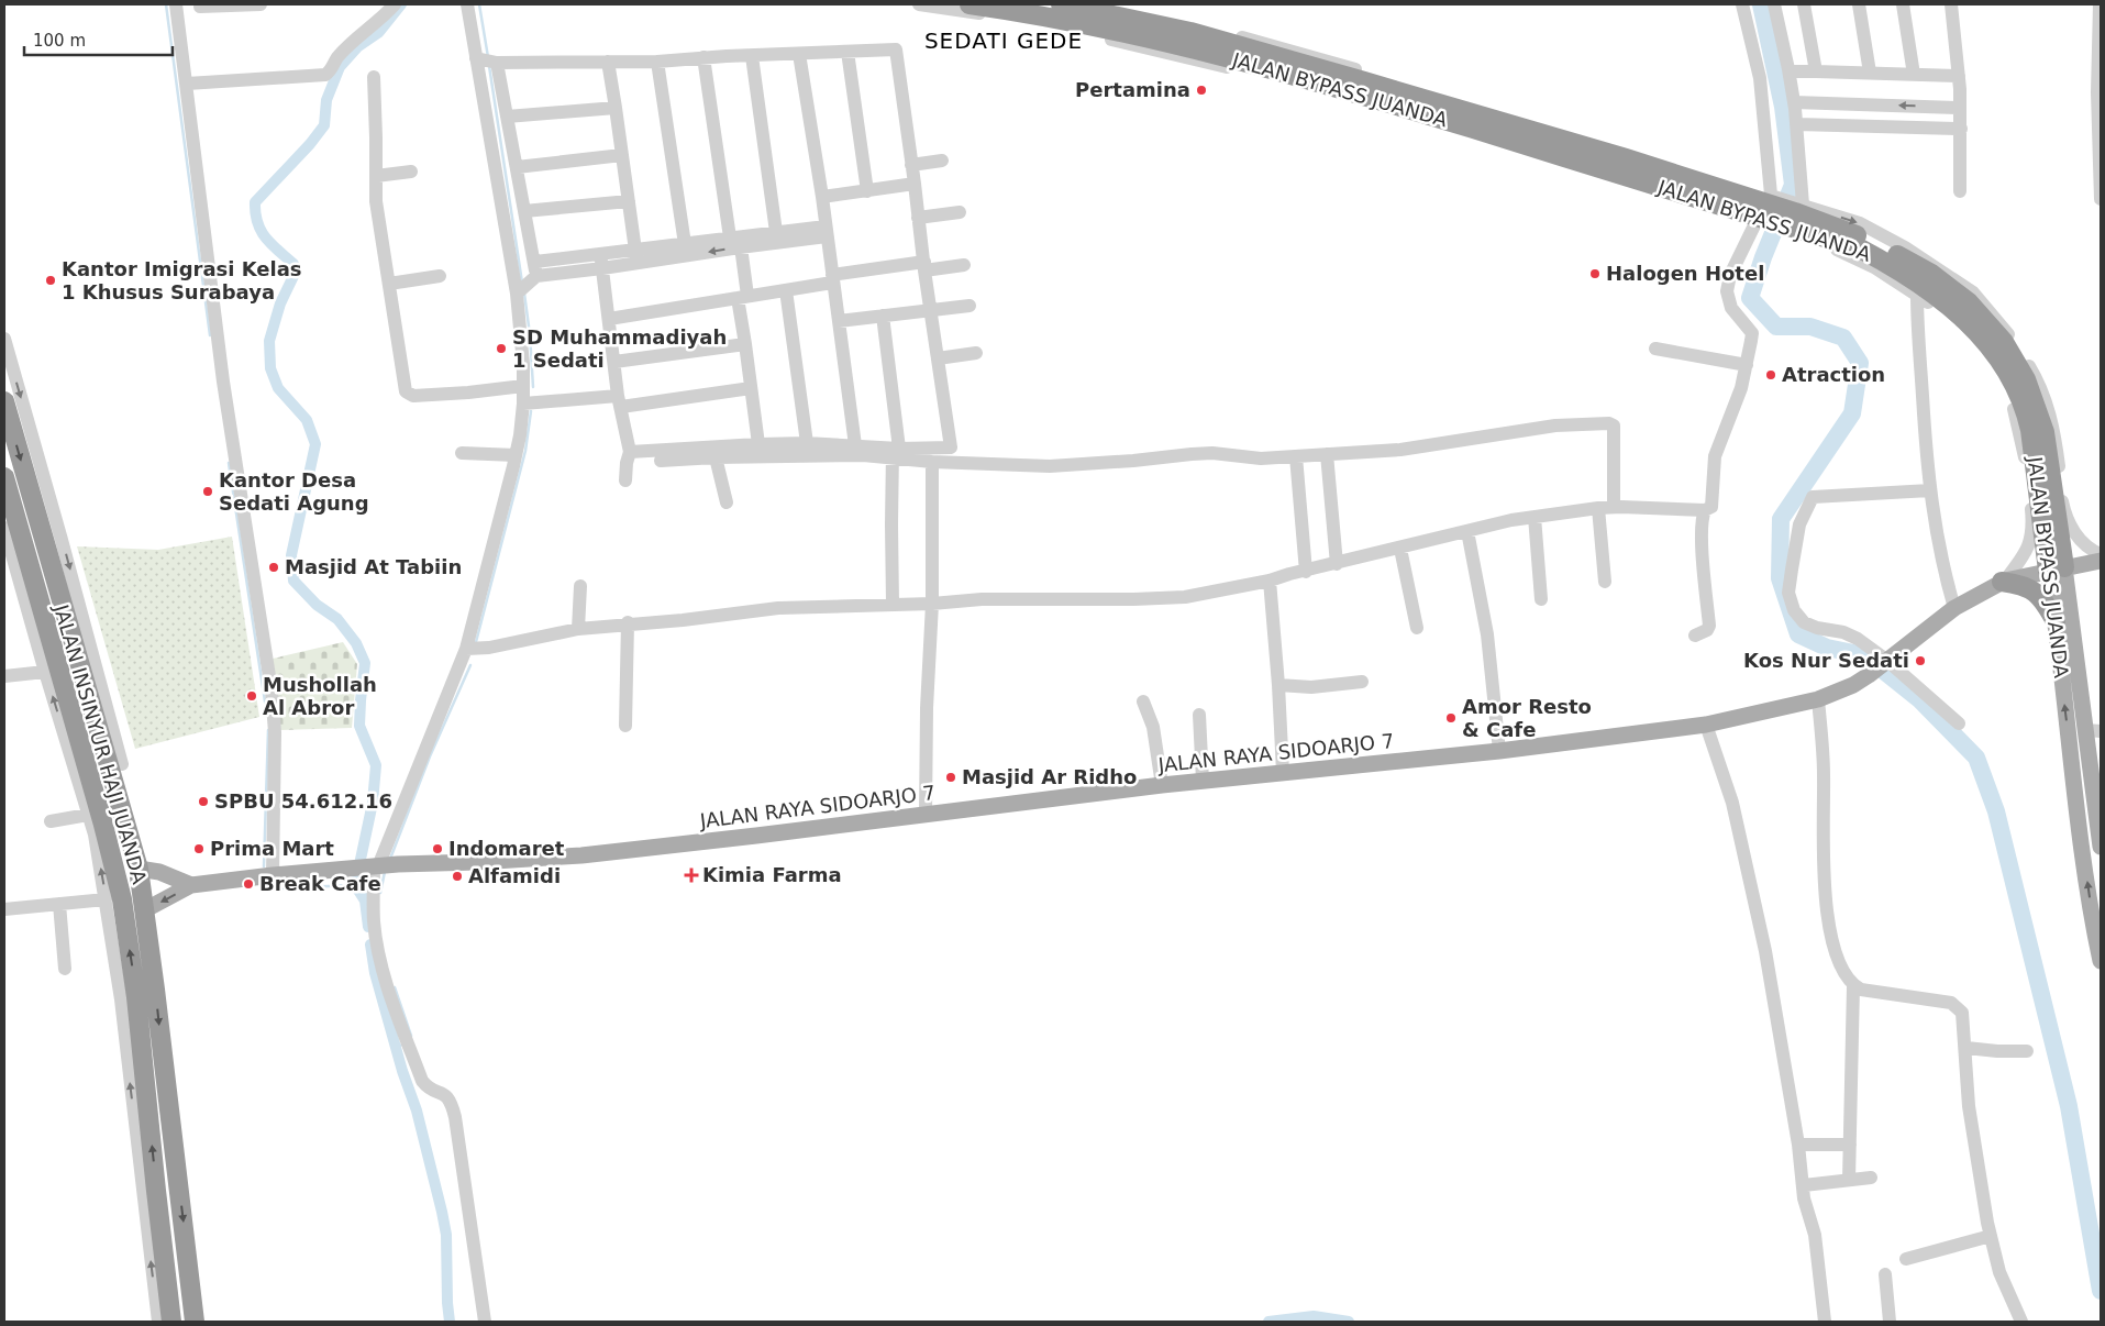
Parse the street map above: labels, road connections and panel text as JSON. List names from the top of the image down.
{
  "streets": {
    "highway": ["JALAN BYPASS JUANDA", "JALAN INSINYUR HAJI JUANDA"],
    "main road": ["JALAN RAYA SIDOARJO 7"]
  },
  "crossings": [
    ["JALAN BYPASS JUANDA", "JALAN RAYA SIDOARJO 7"],
    ["JALAN INSINYUR HAJI JUANDA", "JALAN RAYA SIDOARJO 7"]
  ],
  "districts": ["SEDATI GEDE"],
  "places": {
    "other": [
      "Pertamina",
      "Halogen Hotel",
      "Kantor Imigrasi Kelas 1 Khusus Surabaya",
      "SD Muhammadiyah 1 Sedati",
      "Atraction",
      "Kantor Desa Sedati Agung",
      "Masjid At Tabiin",
      "Kos Nur Sedati",
      "Mushollah Al Abror",
      "Amor Resto & Cafe",
      "Masjid Ar Ridho",
      "SPBU 54.612.16",
      "Prima Mart",
      "Indomaret",
      "Alfamidi",
      "Break Cafe"
    ],
    "health": ["Kimia Farma"]
  },
  "scale_bar": "100 m"
}
